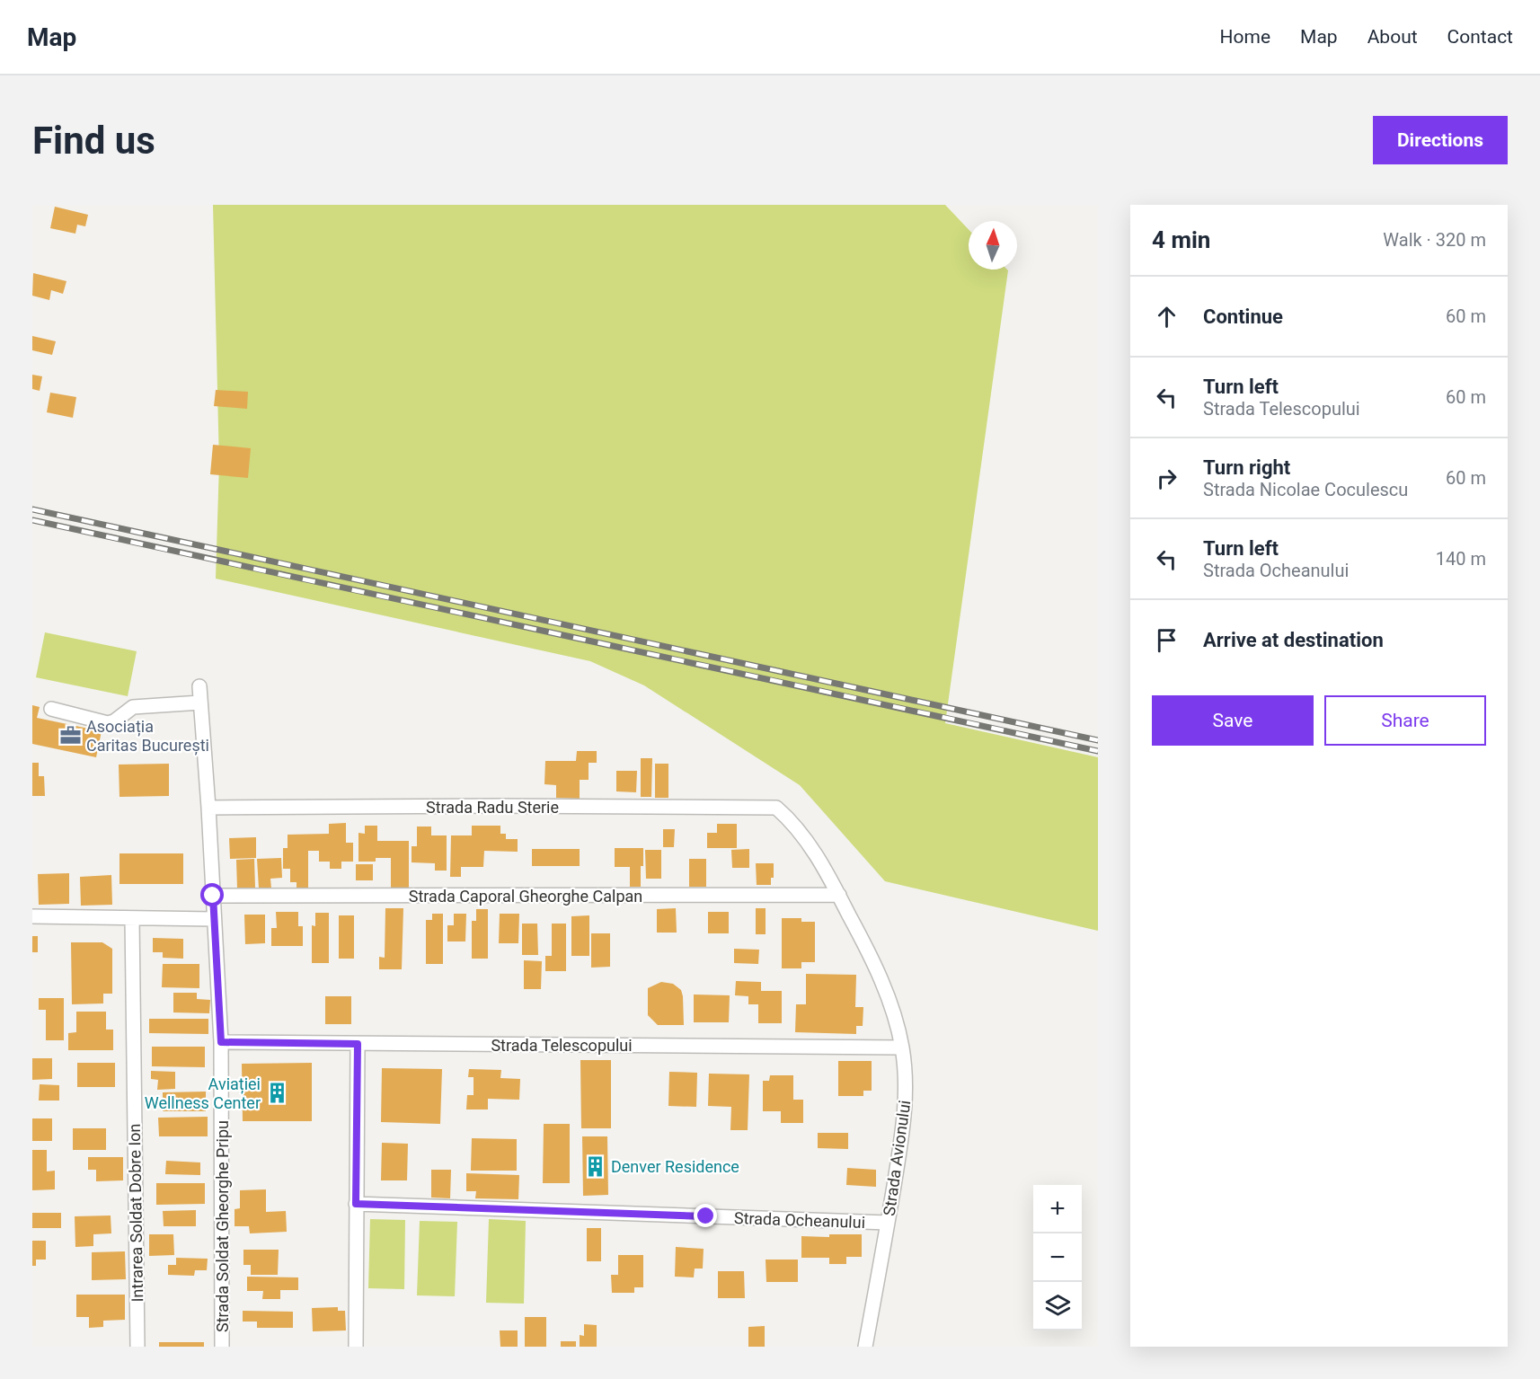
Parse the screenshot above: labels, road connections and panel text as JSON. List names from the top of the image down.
{
  "streets": {
    "street": [
      "Strada Radu Sterie",
      "Strada Caporal Gheorghe Calpan",
      "Strada Telescopului",
      "Strada Avionului",
      "Intrarea Soldat Dobre Ion",
      "Strada Ocheanului",
      "Strada Soldat Gheorghe Pripu"
    ]
  },
  "crossings": [
    ["Strada Radu Sterie", "Strada Avionului"],
    ["Strada Radu Sterie", "Strada Soldat Gheorghe Pripu"],
    ["Strada Caporal Gheorghe Calpan", "Strada Avionului"],
    ["Strada Caporal Gheorghe Calpan", "Strada Soldat Gheorghe Pripu"],
    ["Strada Telescopului", "Strada Avionului"],
    ["Strada Telescopului", "Strada Soldat Gheorghe Pripu"],
    ["Strada Avionului", "Strada Ocheanului"]
  ],
  "places": {
    "office": ["Asociația Caritas București"],
    "building": ["Aviației Wellness Center", "Denver Residence"]
  },
  "north": "top",
  "page": {
    "header": "Map",
    "nav": [
      "Home",
      "Map",
      "About",
      "Contact"
    ],
    "buttons": [
      "Directions",
      ["Save", "Share"]
    ],
    "title": "Find us",
    "heading": ["4 min", "Walk · 320 m"],
    "list": [
      ["Continue", "60 m"],
      ["Turn left", "Strada Telescopului", "60 m"],
      ["Turn right", "Strada Nicolae Coculescu", "60 m"],
      ["Turn left", "Strada Ocheanului", "140 m"],
      "Arrive at destination"
    ],
    "map_buttons": ["+", "−"]
  }
}
